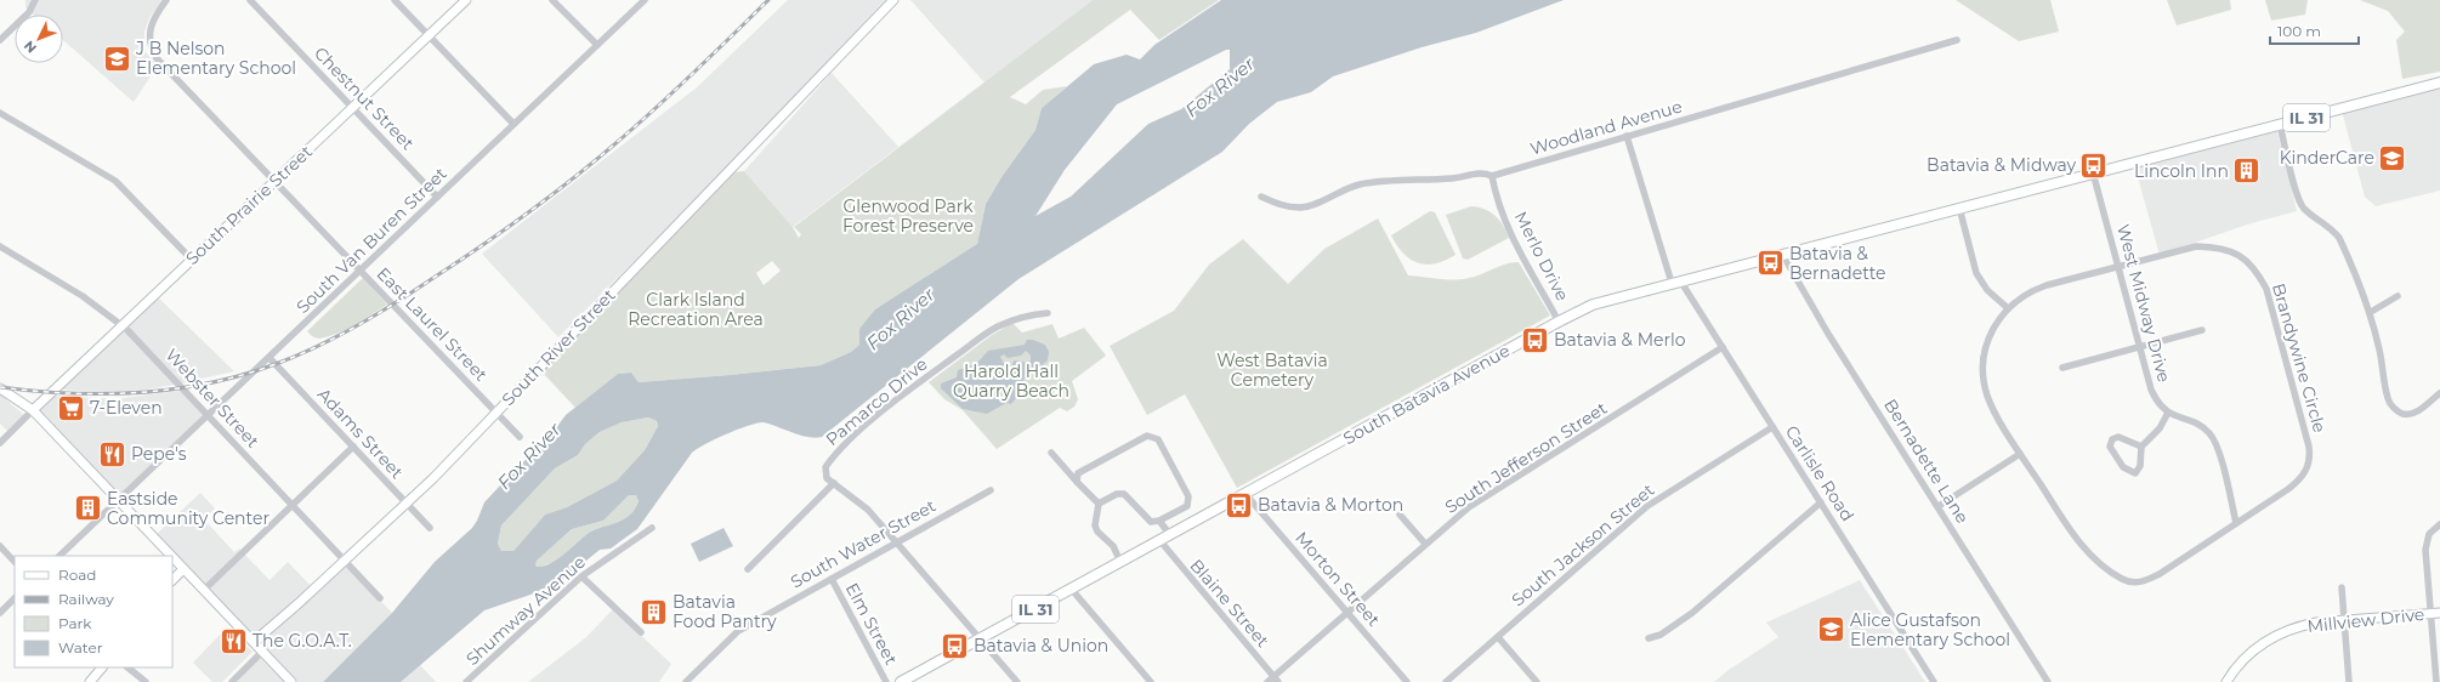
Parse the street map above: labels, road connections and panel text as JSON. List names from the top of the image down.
{
  "streets": {
    "main road": [
      "IL 31",
      "South Prairie Street",
      "South River Street",
      "South Batavia Avenue",
      "Millview Drive"
    ],
    "street": [
      "Chestnut Street",
      "Woodland Avenue",
      "South Van Buren Street",
      "Merlo Drive",
      "West Midway Drive",
      "East Laurel Street",
      "Brandywine Circle",
      "Webster Street",
      "Pamarco Drive",
      "Adams Street",
      "South Jefferson Street",
      "Bernadette Lane",
      "Carlisle Road",
      "South Water Street",
      "South Jackson Street",
      "Morton Street",
      "Blaine Street",
      "Shumway Avenue",
      "Elm Street"
    ]
  },
  "crossings": [
    ["Chestnut Street", "South Prairie Street"],
    ["Chestnut Street", "South Van Buren Street"],
    ["Woodland Avenue", "Merlo Drive"],
    ["Woodland Avenue", "Carlisle Road"],
    ["South Prairie Street", "East Laurel Street"],
    ["South Prairie Street", "Webster Street"],
    ["South Van Buren Street", "East Laurel Street"],
    ["South Van Buren Street", "Webster Street"],
    ["South Van Buren Street", "Adams Street"],
    ["Merlo Drive", "South Batavia Avenue"],
    ["West Midway Drive", "Brandywine Circle"],
    ["West Midway Drive", "South Batavia Avenue"],
    ["East Laurel Street", "South River Street"],
    ["South River Street", "Webster Street"],
    ["South River Street", "Adams Street"],
    ["South Batavia Avenue", "Bernadette Lane"],
    ["South Batavia Avenue", "Carlisle Road"],
    ["South Batavia Avenue", "Morton Street"],
    ["South Batavia Avenue", "Blaine Street"],
    ["South Jefferson Street", "Carlisle Road"],
    ["South Jefferson Street", "Morton Street"],
    ["South Jefferson Street", "Blaine Street"],
    ["Carlisle Road", "South Jackson Street"],
    ["South Water Street", "Elm Street"]
  ],
  "water": ["Fox River"],
  "parks": [
    "Glenwood Park Forest Preserve",
    "Clark Island Recreation Area",
    "West Batavia Cemetery",
    "Harold Hall Quarry Beach"
  ],
  "places": {
    "school or university": ["J B Nelson Elementary School", "KinderCare", "Alice Gustafson Elementary School"],
    "bus stop": [
      "Batavia & Midway",
      "Batavia & Bernadette",
      "Batavia & Merlo",
      "Batavia & Morton",
      "Batavia & Union"
    ],
    "building": ["Lincoln Inn", "Eastside Community Center", "Batavia Food Pantry"],
    "supermarket": ["7-Eleven"],
    "restaurant": ["Pepe's", "The G.O.A.T."]
  },
  "legend": [
    "Road",
    "Railway",
    "Park",
    "Water"
  ],
  "scale_bar": "100 m",
  "north": "bottom left"
}
